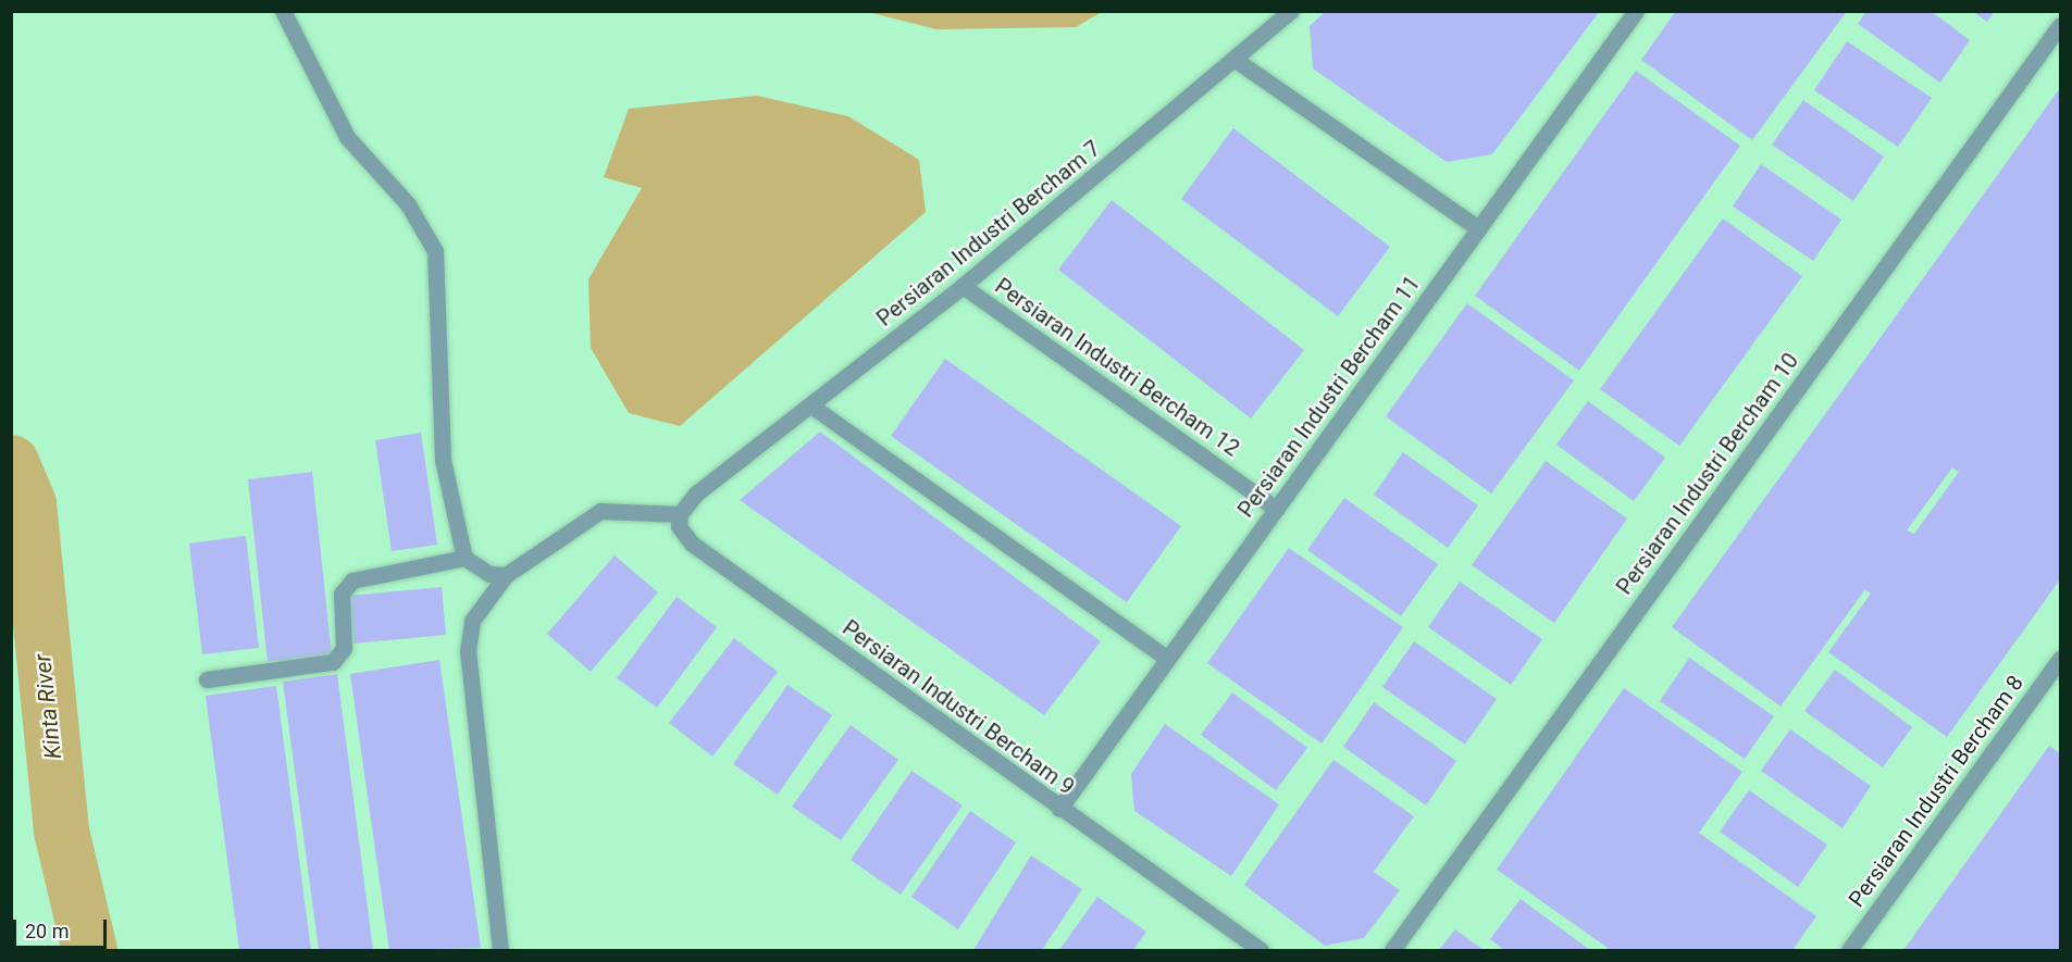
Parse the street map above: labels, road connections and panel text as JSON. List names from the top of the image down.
{
  "streets": {
    "street": [
      "Persiaran Industri Bercham 7",
      "Persiaran Industri Bercham 12",
      "Persiaran Industri Bercham 11",
      "Persiaran Industri Bercham 10",
      "Persiaran Industri Bercham 9",
      "Persiaran Industri Bercham 8"
    ]
  },
  "crossings": [
    ["Persiaran Industri Bercham 7", "Persiaran Industri Bercham 12"],
    ["Persiaran Industri Bercham 7", "Persiaran Industri Bercham 9"],
    ["Persiaran Industri Bercham 12", "Persiaran Industri Bercham 11"],
    ["Persiaran Industri Bercham 11", "Persiaran Industri Bercham 9"]
  ],
  "water": ["Kinta River"],
  "scale_bar": "20 m"
}
